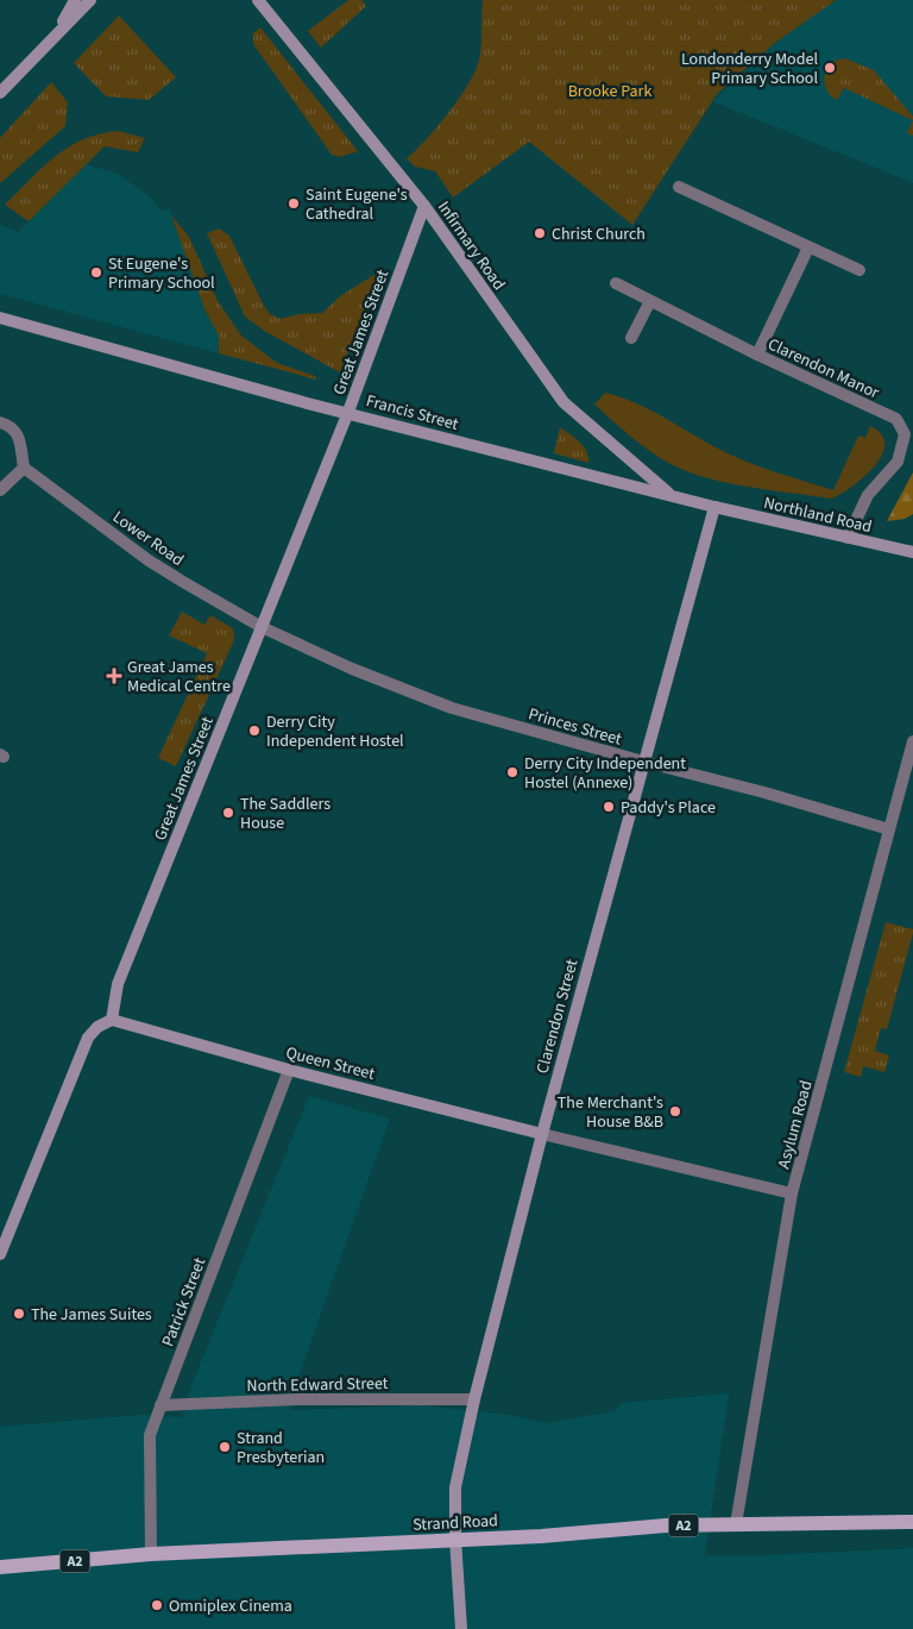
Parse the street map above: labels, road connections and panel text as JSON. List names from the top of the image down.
{
  "streets": {
    "main road": [
      "Infirmary Road",
      "Great James Street",
      "Francis Street",
      "Northland Road",
      "Clarendon Street",
      "Queen Street",
      "Strand Road",
      "A2"
    ],
    "street": [
      "Clarendon Manor",
      "Lower Road",
      "Princes Street",
      "Asylum Road",
      "Patrick Street",
      "North Edward Street"
    ]
  },
  "crossings": [
    ["Infirmary Road", "Great James Street"],
    ["Infirmary Road", "Francis Street"],
    ["Great James Street", "Francis Street"],
    ["Great James Street", "Lower Road"],
    ["Great James Street", "Princes Street"],
    ["Great James Street", "Queen Street"],
    ["Clarendon Manor", "Northland Road"],
    ["Francis Street", "Northland Road"],
    ["Francis Street", "Clarendon Street"],
    ["Northland Road", "Clarendon Street"],
    ["Lower Road", "Princes Street"],
    ["Princes Street", "Clarendon Street"],
    ["Princes Street", "Asylum Road"],
    ["Clarendon Street", "Queen Street"],
    ["Clarendon Street", "North Edward Street"],
    ["Clarendon Street", "Strand Road"],
    ["Queen Street", "Patrick Street"],
    ["Asylum Road", "Strand Road"],
    ["Patrick Street", "North Edward Street"],
    ["Patrick Street", "Strand Road"]
  ],
  "parks": ["Brooke Park"],
  "places": {
    "other": [
      "Londonderry Model Primary School",
      "Saint Eugene's Cathedral",
      "Christ Church",
      "St Eugene's Primary School",
      "Derry City Independent Hostel",
      "Derry City Independent Hostel (Annexe)",
      "Paddy's Place",
      "The Saddlers House",
      "The Merchant's House B&B",
      "The James Suites",
      "Strand Presbyterian",
      "Omniplex Cinema"
    ],
    "health": ["Great James Medical Centre"]
  }
}
